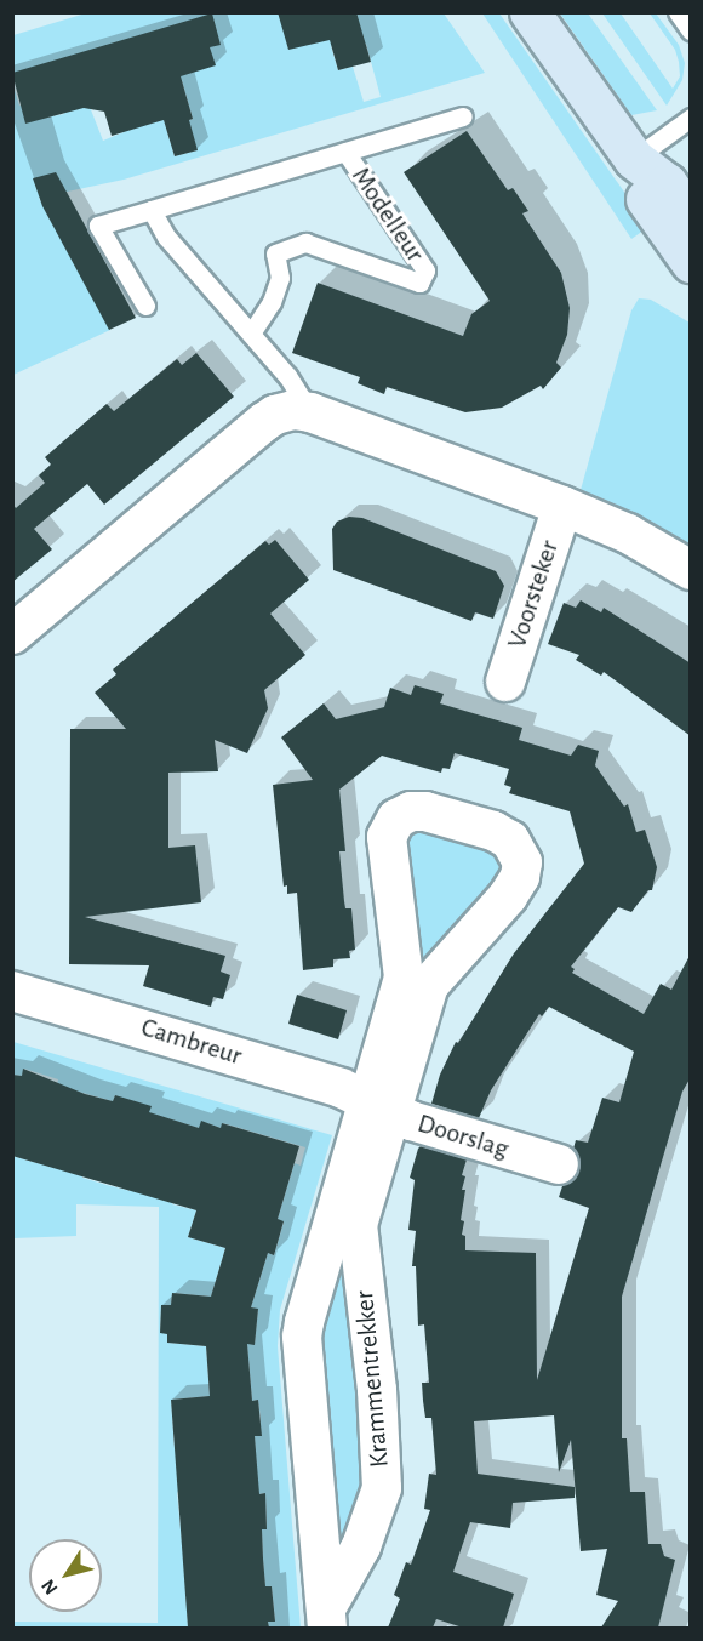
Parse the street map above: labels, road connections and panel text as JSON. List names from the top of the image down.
{
  "streets": {
    "street": [
      "Voorsteker",
      "Cambreur",
      "Doorslag",
      "Krammentrekker"
    ],
    "lane": ["Modelleur"]
  },
  "crossings": [
    ["Cambreur", "Doorslag"],
    ["Cambreur", "Krammentrekker"],
    ["Doorslag", "Krammentrekker"]
  ],
  "north": "bottom left"
}
